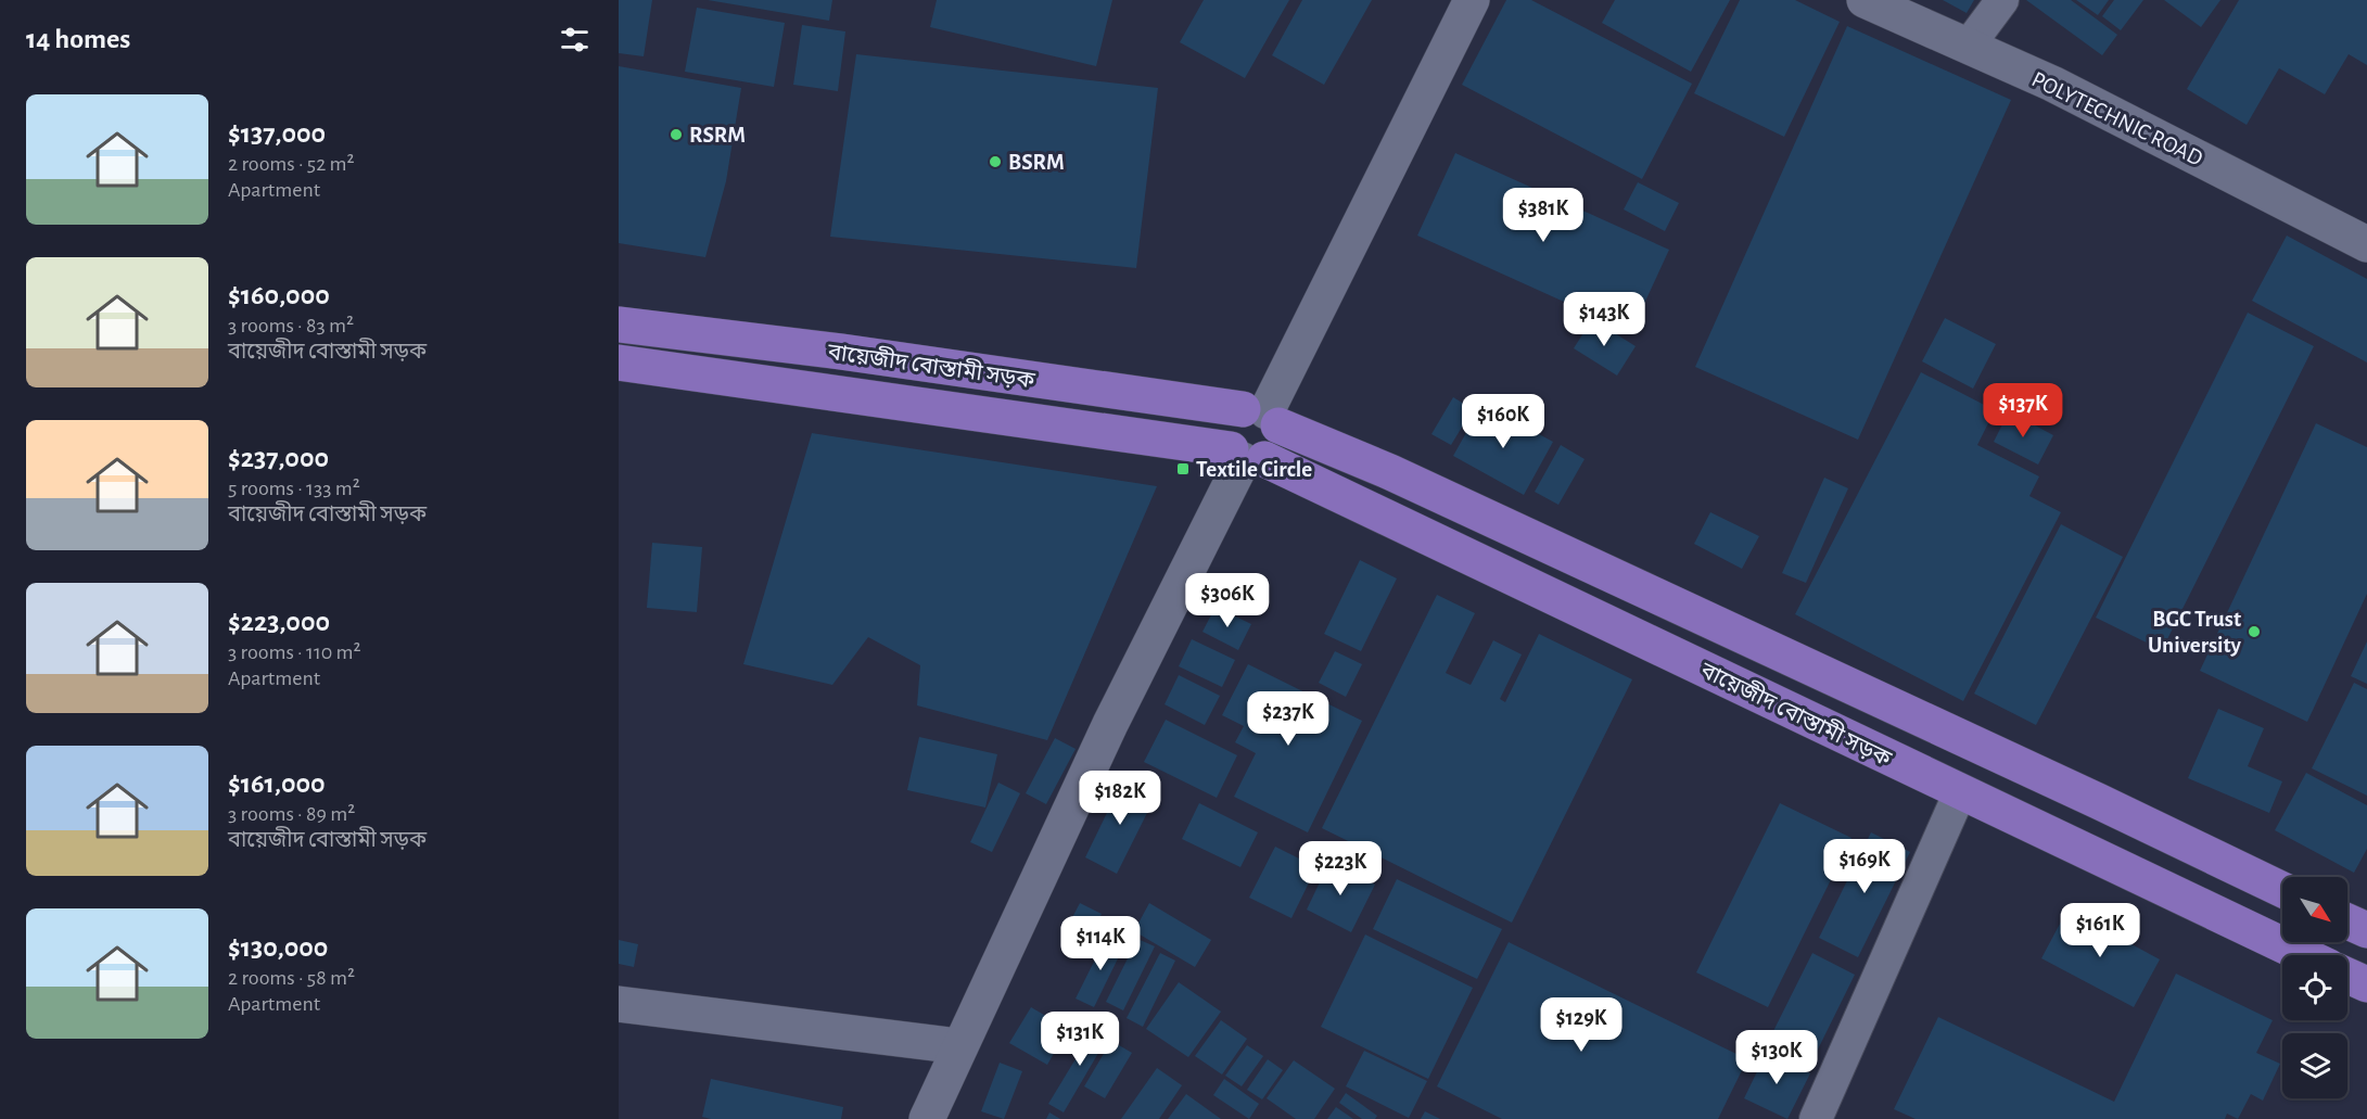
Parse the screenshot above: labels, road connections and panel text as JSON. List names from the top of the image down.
{
  "streets": {
    "main road": ["বায়েজীদ বোস্তামী সড়ক"],
    "street": ["POLYTECHNIC ROAD"]
  },
  "places": {
    "other": ["RSRM", "BSRM", "BGC Trust University"],
    "transit": ["Textile Circle"]
  },
  "north": "bottom right",
  "page": {
    "heading": "14 homes",
    "list": [
      {
        "name": "$137,000",
        "note": "2 rooms · 52 m² · Apartment"
      },
      {
        "name": "$160,000",
        "note": "3 rooms · 83 m² · বায়েজীদ বোস্তামী সড়ক"
      },
      {
        "name": "$237,000",
        "note": "5 rooms · 133 m² · বায়েজীদ বোস্তামী সড়ক"
      },
      {
        "name": "$223,000",
        "note": "3 rooms · 110 m² · Apartment"
      },
      {
        "name": "$161,000",
        "note": "3 rooms · 89 m² · বায়েজীদ বোস্তামী সড়ক"
      },
      {
        "name": "$130,000",
        "note": "2 rooms · 58 m² · Apartment"
      }
    ],
    "price": [
      "$381K",
      "$143K",
      "$137K",
      "$160K",
      "$306K",
      "$237K",
      "$182K",
      "$169K",
      "$223K",
      "$161K",
      "$114K",
      "$129K",
      "$131K",
      "$130K"
    ]
  }
}
